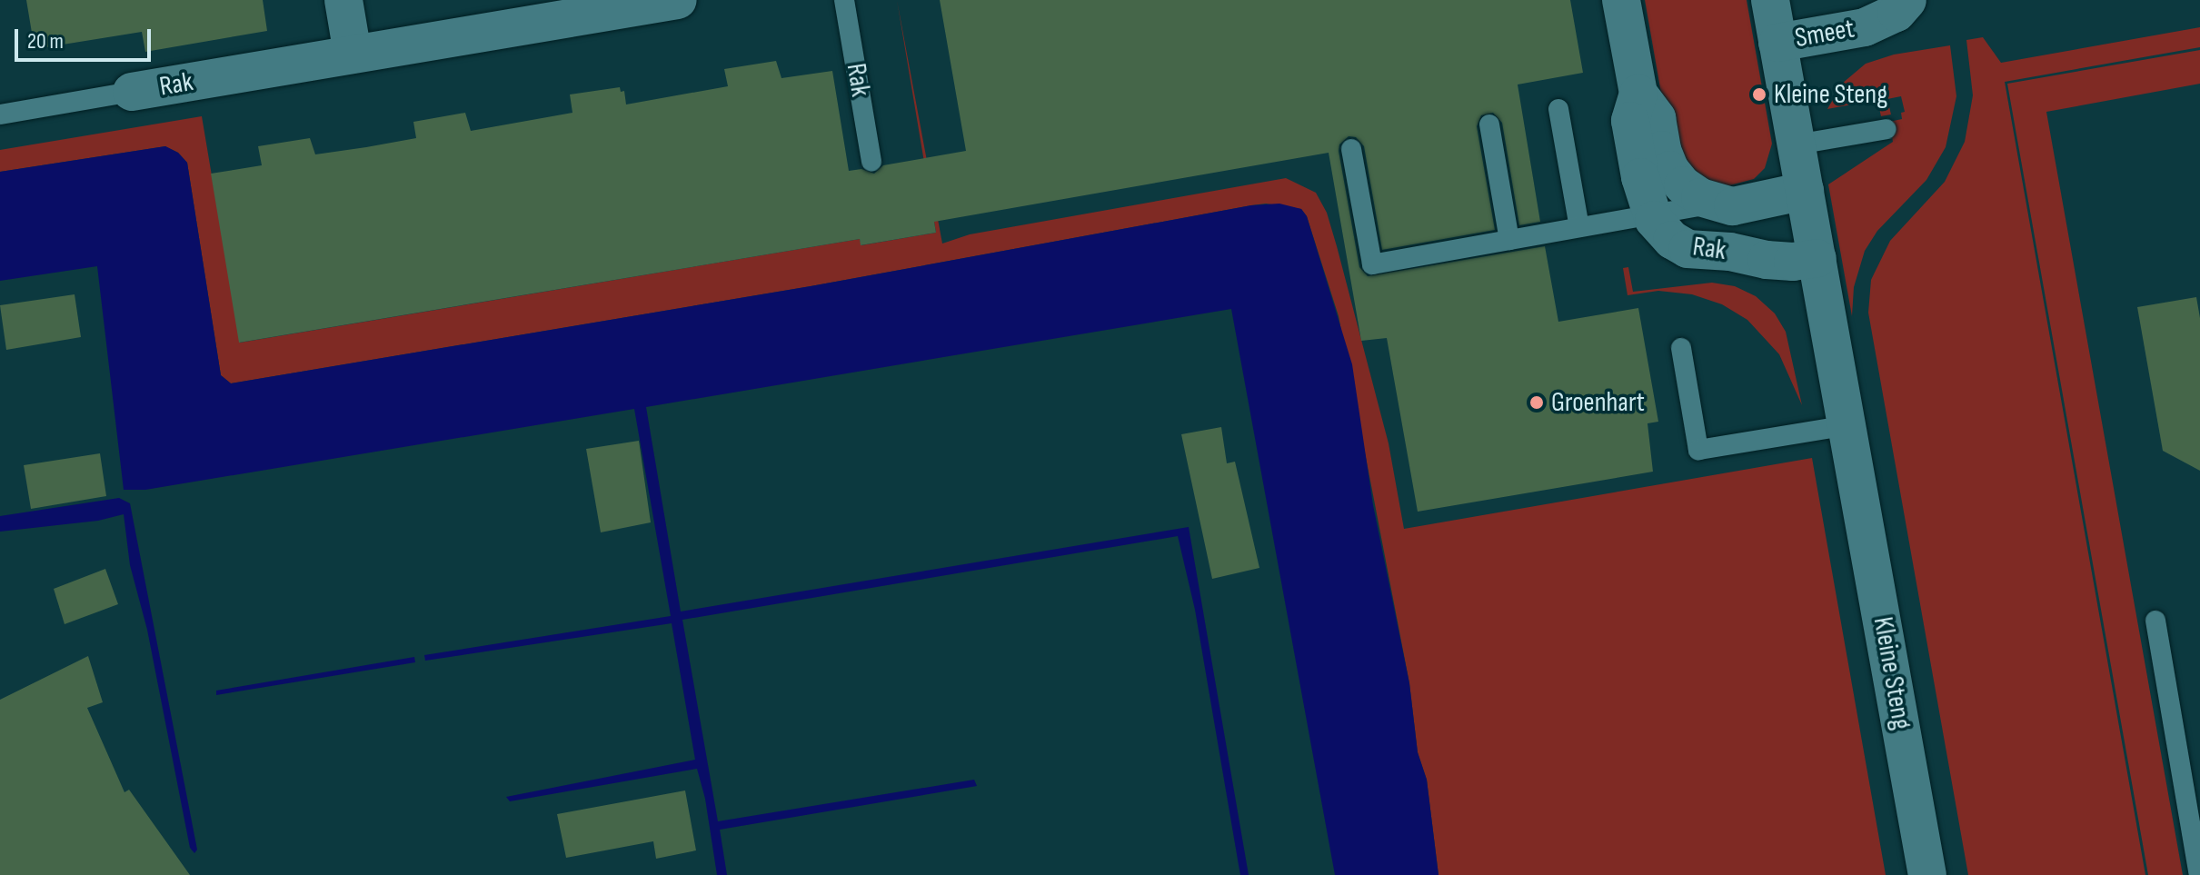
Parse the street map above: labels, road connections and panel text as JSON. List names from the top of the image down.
{
  "streets": {
    "street": ["Smeet", "Rak", "Kleine Steng"]
  },
  "crossings": [
    ["Smeet", "Kleine Steng"],
    ["Rak", "Kleine Steng"]
  ],
  "places": ["Kleine Steng", "Groenhart"],
  "scale_bar": "20 m"
}
